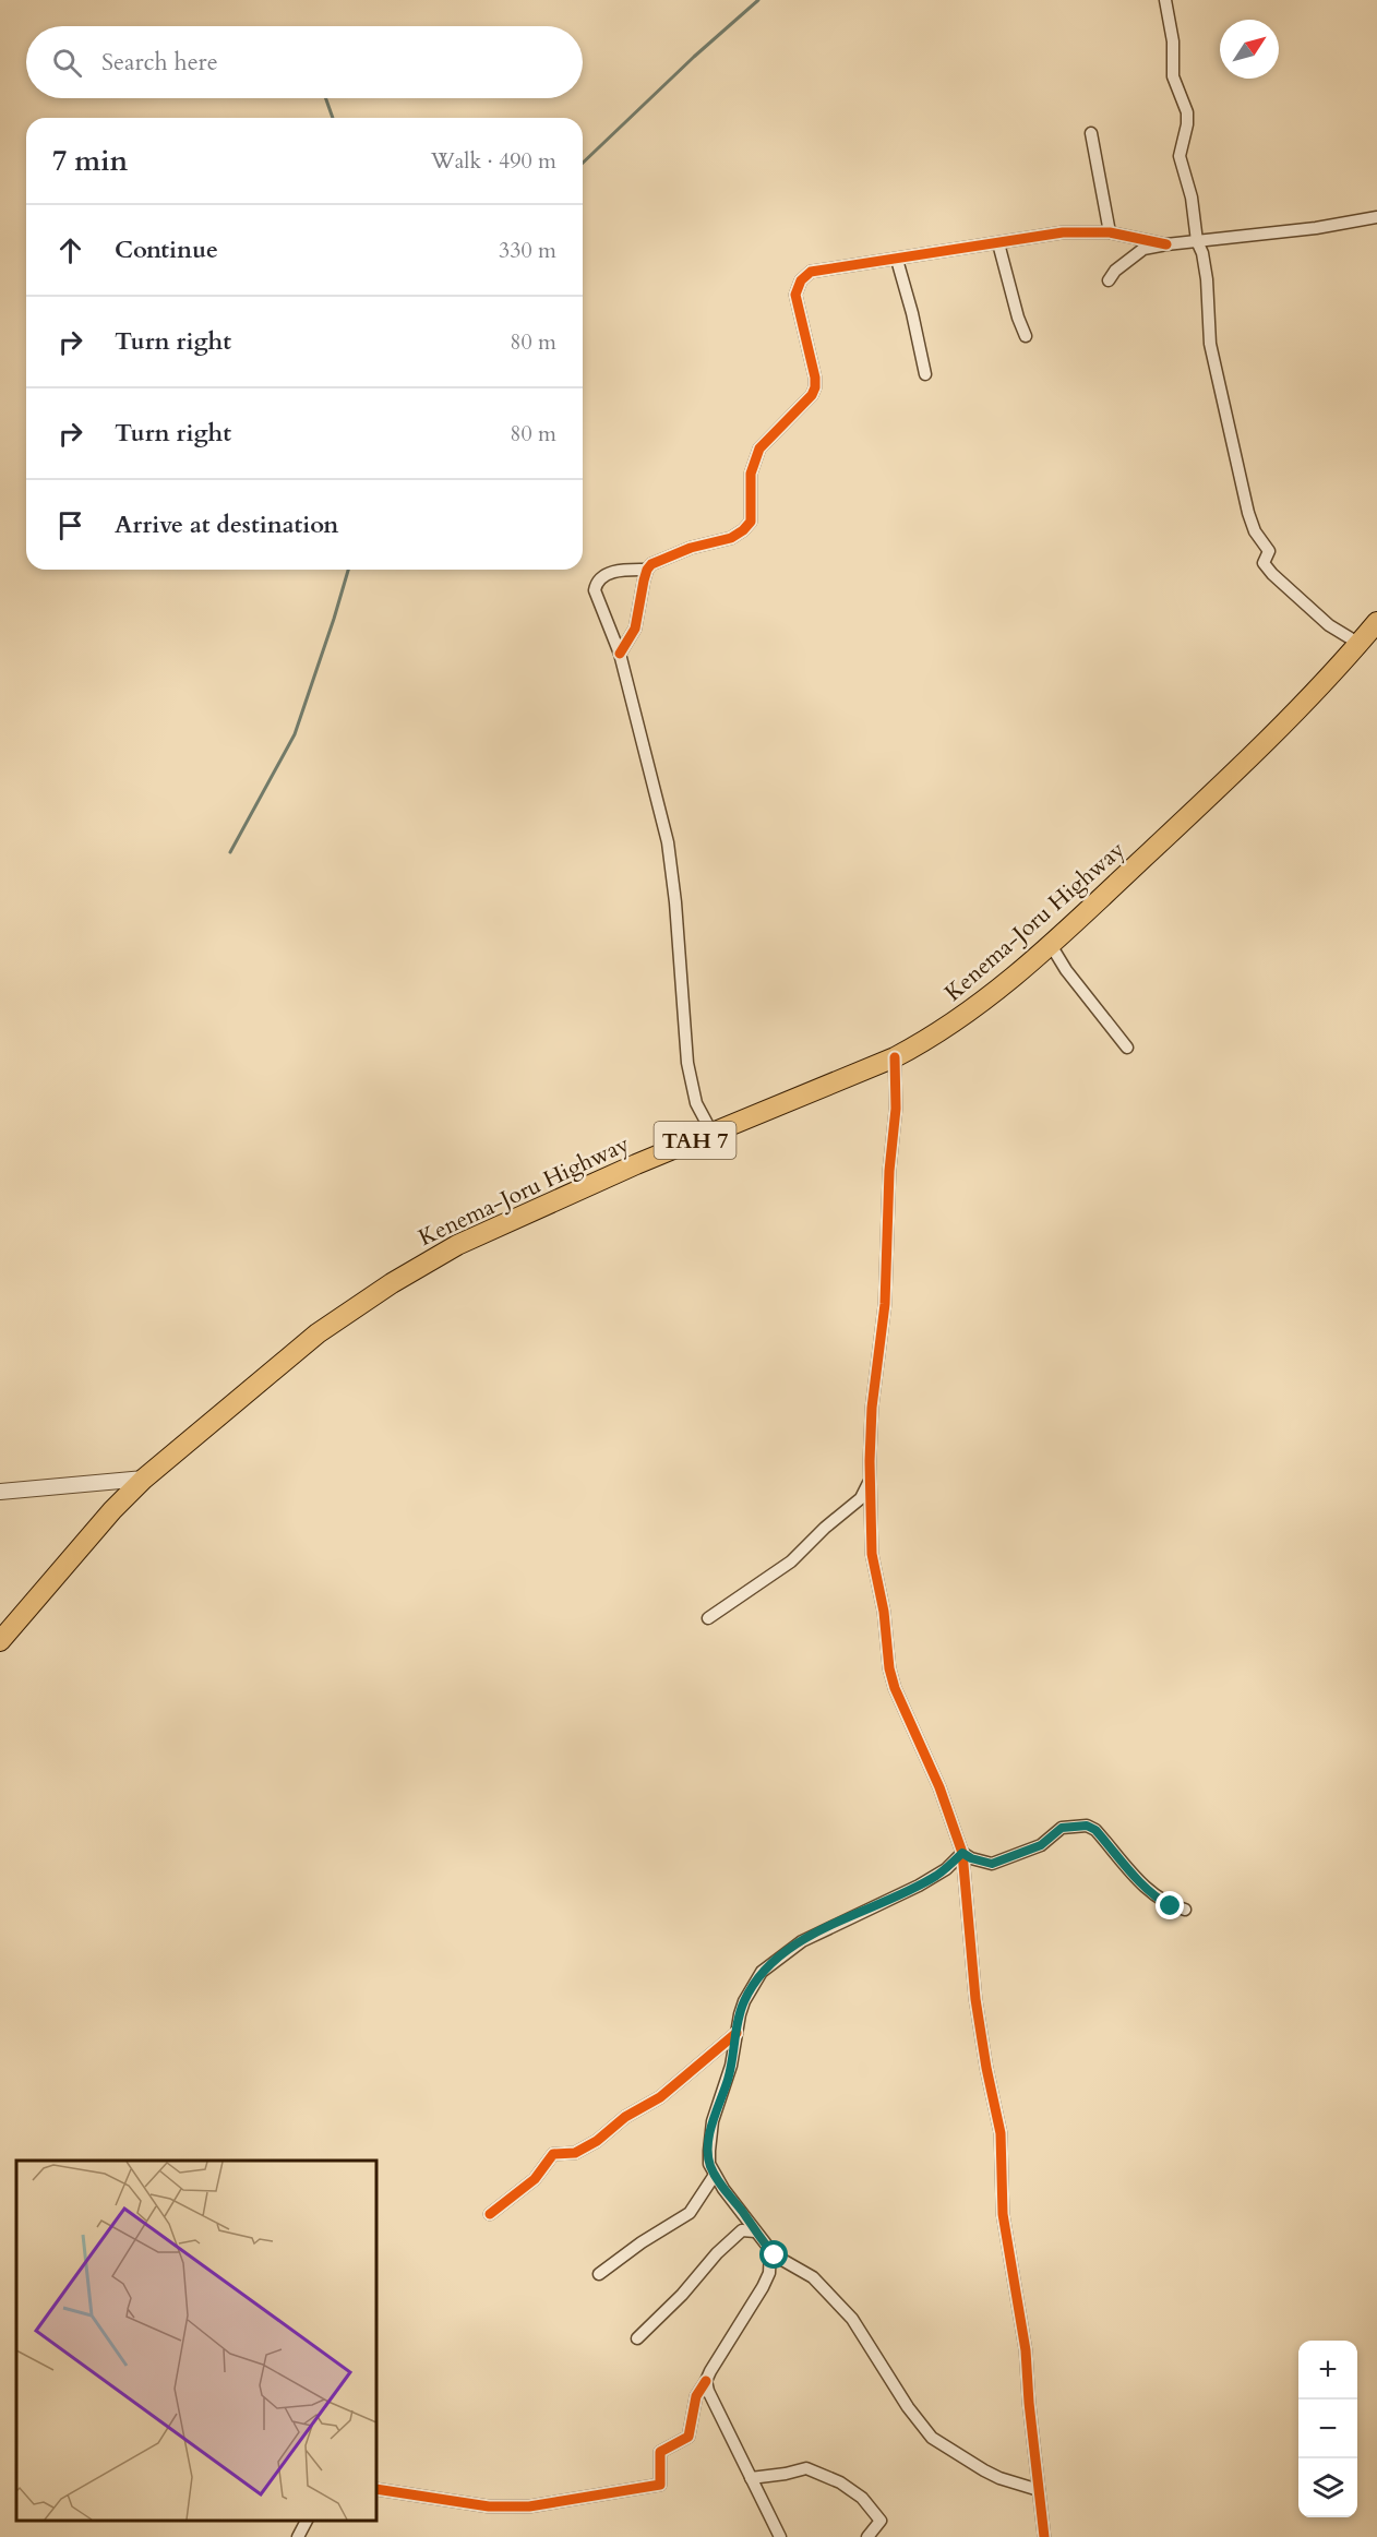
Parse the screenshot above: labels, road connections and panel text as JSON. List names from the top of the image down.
{
  "streets": {
    "highway": ["Kenema-Joru Highway", "TAH 7"]
  },
  "north": "top right",
  "page": {
    "search": "Search here",
    "heading": ["7 min", "Walk · 490 m"],
    "list": [
      ["Continue", "330 m"],
      ["Turn right", "80 m"],
      ["Turn right", "80 m"],
      "Arrive at destination"
    ],
    "map_buttons": ["+", "−"]
  }
}
